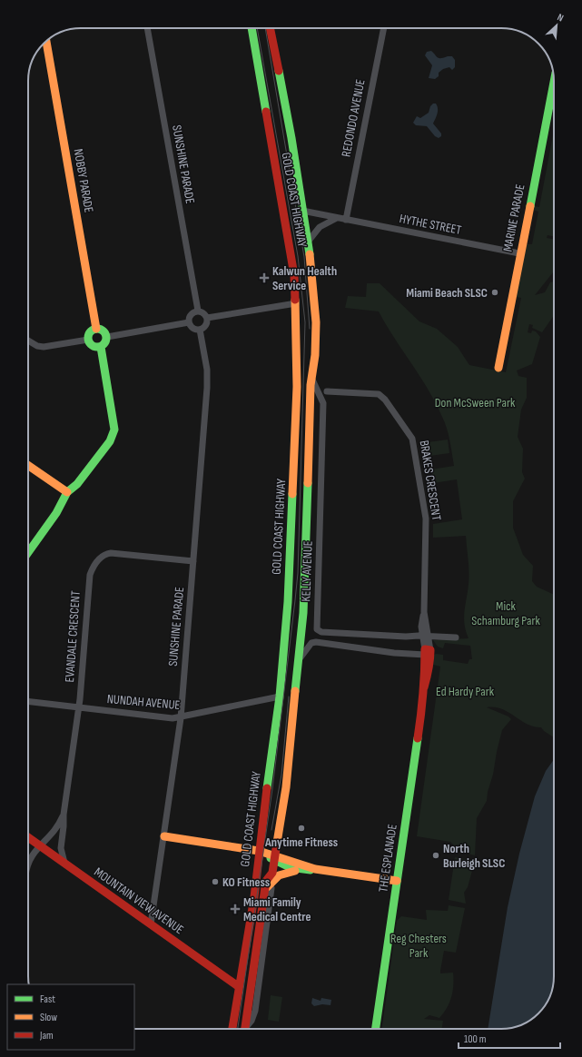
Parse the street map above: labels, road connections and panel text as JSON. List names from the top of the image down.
{
  "streets": {
    "main road": [
      "NOBBY PARADE",
      "GOLD COAST HIGHWAY",
      "MARINE PARADE",
      "THE ESPLANADE",
      "MOUNTAIN VIEW AVENUE"
    ],
    "street": [
      "REDONDO AVENUE",
      "SUNSHINE PARADE",
      "HYTHE STREET",
      "BRAKES CRESCENT",
      "KELLY AVENUE",
      "EVANDALE CRESCENT",
      "NUNDAH AVENUE"
    ]
  },
  "crossings": [
    ["REDONDO AVENUE", "HYTHE STREET"],
    ["SUNSHINE PARADE", "EVANDALE CRESCENT"],
    ["SUNSHINE PARADE", "NUNDAH AVENUE"],
    ["SUNSHINE PARADE", "MOUNTAIN VIEW AVENUE"],
    ["GOLD COAST HIGHWAY", "HYTHE STREET"],
    ["GOLD COAST HIGHWAY", "KELLY AVENUE"],
    ["GOLD COAST HIGHWAY", "NUNDAH AVENUE"],
    ["GOLD COAST HIGHWAY", "MOUNTAIN VIEW AVENUE"],
    ["MARINE PARADE", "HYTHE STREET"],
    ["BRAKES CRESCENT", "KELLY AVENUE"],
    ["BRAKES CRESCENT", "THE ESPLANADE"],
    ["EVANDALE CRESCENT", "NUNDAH AVENUE"],
    ["EVANDALE CRESCENT", "MOUNTAIN VIEW AVENUE"]
  ],
  "parks": [
    "Don McSween Park",
    "Mick Schamburg Park",
    "Ed Hardy Park",
    "Reg Chesters Park"
  ],
  "places": {
    "health": ["Kalwun Health Service", "Miami Family Medical Centre"],
    "other": [
      "Miami Beach SLSC",
      "Anytime Fitness",
      "North Burleigh SLSC",
      "KO Fitness"
    ]
  },
  "legend": ["Fast", "Slow", "Jam"],
  "scale_bar": "100 m",
  "north": "top right"
}
